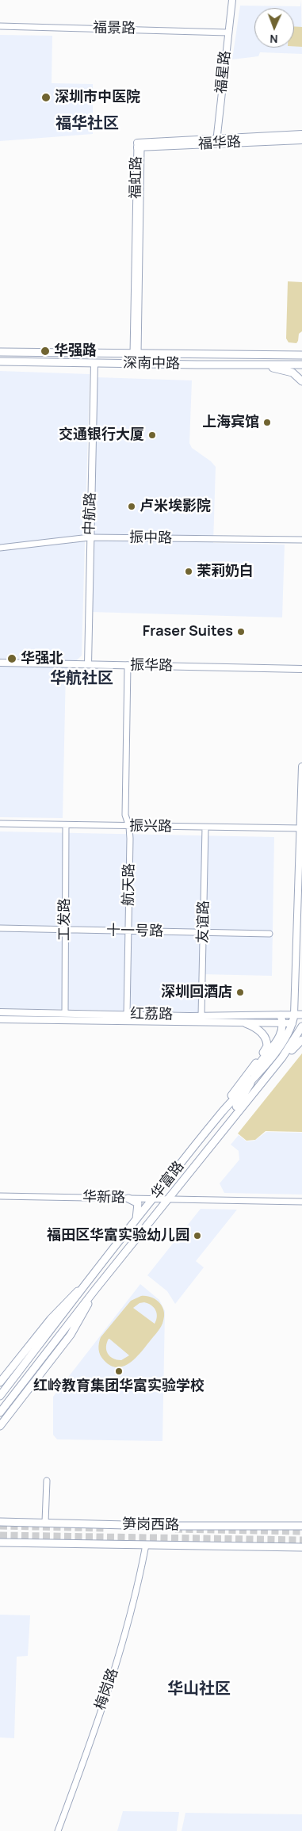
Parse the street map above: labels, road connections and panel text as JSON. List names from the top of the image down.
{
  "streets": {
    "main road": [
      "福星路",
      "福华路",
      "深南中路",
      "中航路",
      "振华路",
      "红荔路",
      "华富路",
      "笋岗西路"
    ],
    "street": [
      "福景路",
      "福虹路",
      "振中路",
      "振兴路",
      "航天路",
      "工发路",
      "友谊路",
      "十一号路",
      "华新路",
      "梅岗路"
    ]
  },
  "crossings": [
    ["福景路", "福星路"],
    ["福星路", "福华路"],
    ["福华路", "福虹路"],
    ["福虹路", "深南中路"],
    ["深南中路", "中航路"],
    ["中航路", "振中路"],
    ["中航路", "振华路"],
    ["振兴路", "航天路"],
    ["振兴路", "工发路"],
    ["振兴路", "友谊路"],
    ["振兴路", "华富路"],
    ["航天路", "十一号路"],
    ["航天路", "红荔路"],
    ["工发路", "十一号路"],
    ["工发路", "红荔路"],
    ["友谊路", "十一号路"],
    ["友谊路", "红荔路"],
    ["红荔路", "华富路"],
    ["华富路", "华新路"],
    ["笋岗西路", "梅岗路"]
  ],
  "districts": ["福华社区", "华航社区", "华山社区"],
  "places": [
    "深圳市中医院",
    "华强路",
    "上海宾馆",
    "交通银行大厦",
    "卢米埃影院",
    "茉莉奶白",
    "Fraser Suites",
    "华强北",
    "深圳回酒店",
    "福田区华富实验幼儿园",
    "红岭教育集团华富实验学校"
  ],
  "north": "bottom"
}
